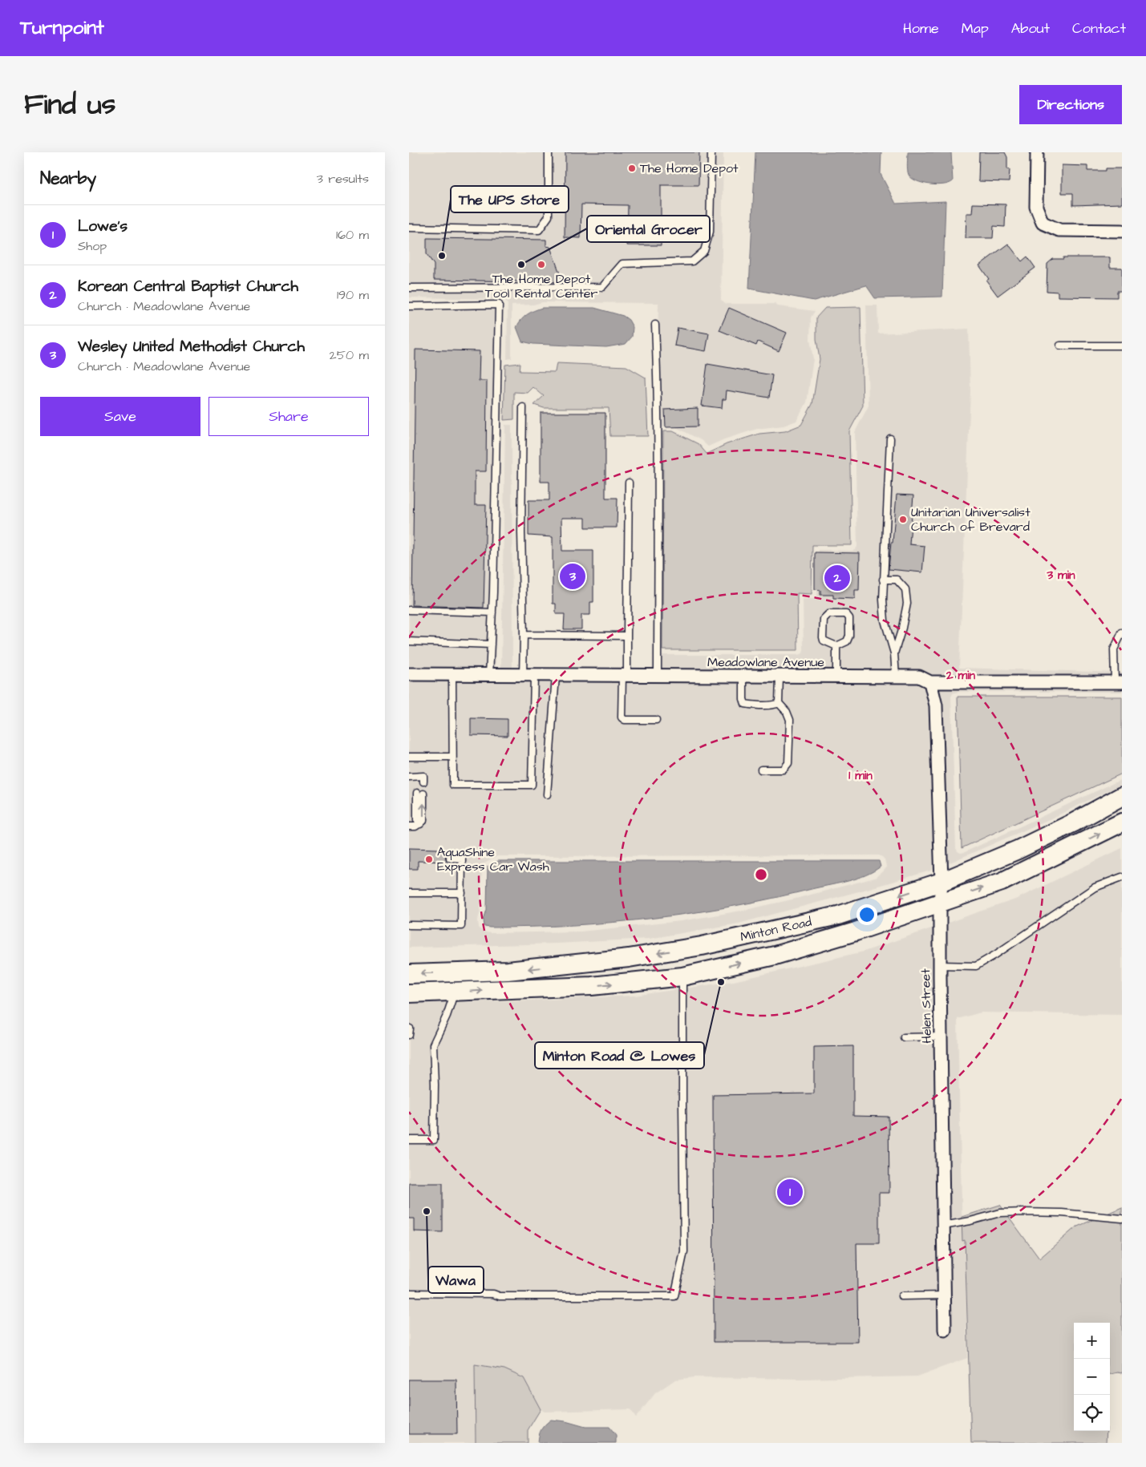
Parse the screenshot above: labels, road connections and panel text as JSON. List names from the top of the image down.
{
  "streets": {
    "main road": ["Minton Road"],
    "street": ["Meadowlane Avenue", "Helen Street"]
  },
  "crossings": [
    ["Meadowlane Avenue", "Helen Street"],
    ["Minton Road", "Helen Street"]
  ],
  "places": [
    "The Home Depot",
    "The UPS Store",
    "Oriental Grocer",
    "The Home Depot Tool Rental Center",
    "Unitarian Universalist Church of Brevard",
    "AquaShine Express Car Wash",
    "Minton Road @ Lowes",
    "Wawa"
  ],
  "page": {
    "header": "Turnpoint",
    "nav": [
      "Home",
      "Map",
      "About",
      "Contact"
    ],
    "title": "Find us",
    "buttons": [
      "Directions",
      ["Save", "Share"]
    ],
    "heading": ["Nearby", "3 results"],
    "list": [
      {
        "mark": "1",
        "name": "Lowe's",
        "note": "Shop",
        "value": "160 m"
      },
      {
        "mark": "2",
        "name": "Korean Central Baptist Church",
        "note": "Church · Meadowlane Avenue",
        "value": "190 m"
      },
      {
        "mark": "3",
        "name": "Wesley United Methodist Church",
        "note": "Church · Meadowlane Avenue",
        "value": "250 m"
      }
    ],
    "pins": ["3", "2", "1"],
    "map_buttons": ["+", "−"]
  },
  "rings": ["3 min", "2 min", "1 min"]
}
